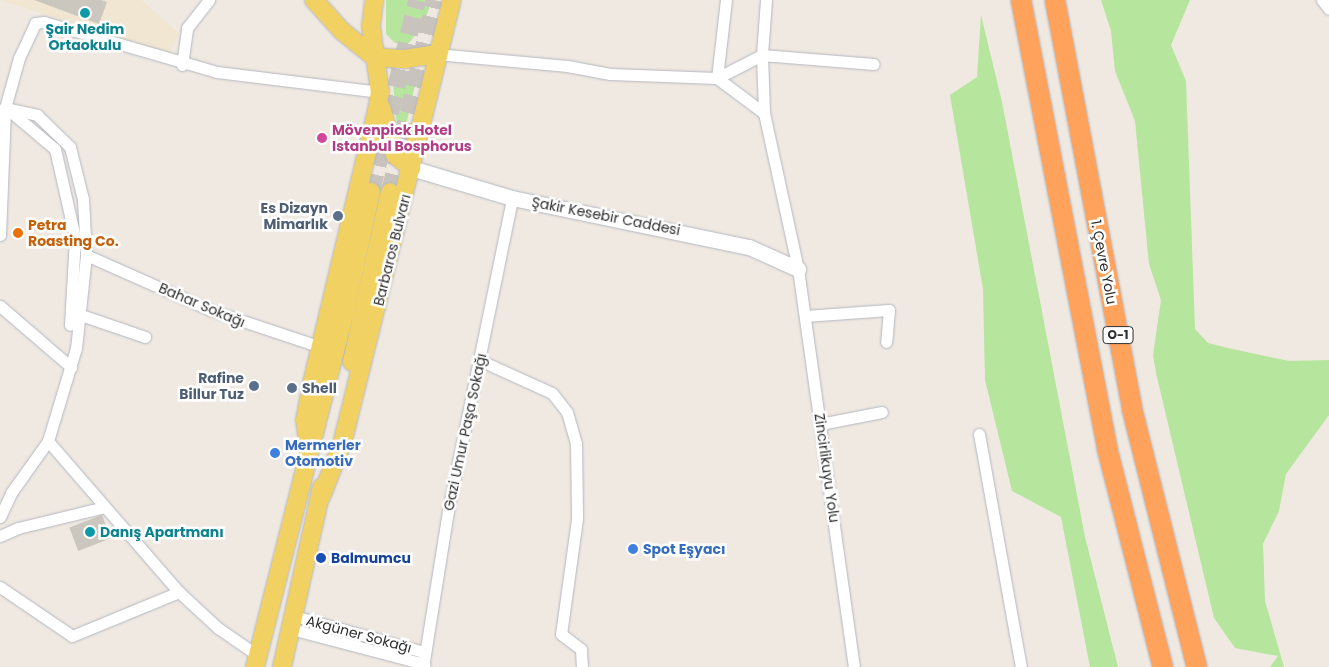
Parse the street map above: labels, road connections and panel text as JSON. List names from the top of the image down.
{
  "streets": {
    "highway": ["1. Çevre Yolu", "O-1"],
    "main road": ["Barbaros Bulvarı"],
    "street": [
      "Şakir Kesebir Caddesi",
      "Bahar Sokağı",
      "Gazi Umur Paşa Sokağı",
      "Zincirlikuyu Yolu",
      "Akgüner Sokağı"
    ]
  },
  "crossings": [
    ["Şakir Kesebir Caddesi", "Barbaros Bulvarı"],
    ["Şakir Kesebir Caddesi", "Gazi Umur Paşa Sokağı"],
    ["Şakir Kesebir Caddesi", "Zincirlikuyu Yolu"],
    ["Barbaros Bulvarı", "Akgüner Sokağı"],
    ["Gazi Umur Paşa Sokağı", "Akgüner Sokağı"]
  ],
  "places": [
    "Şair Nedim Ortaokulu",
    "Mövenpick Hotel Istanbul Bosphorus",
    "Es Dizayn Mimarlık",
    "Petra Roasting Co.",
    "Rafine Billur Tuz",
    "Shell",
    "Mermerler Otomotiv",
    "Danış Apartmanı",
    "Spot Eşyacı",
    "Balmumcu"
  ]
}
